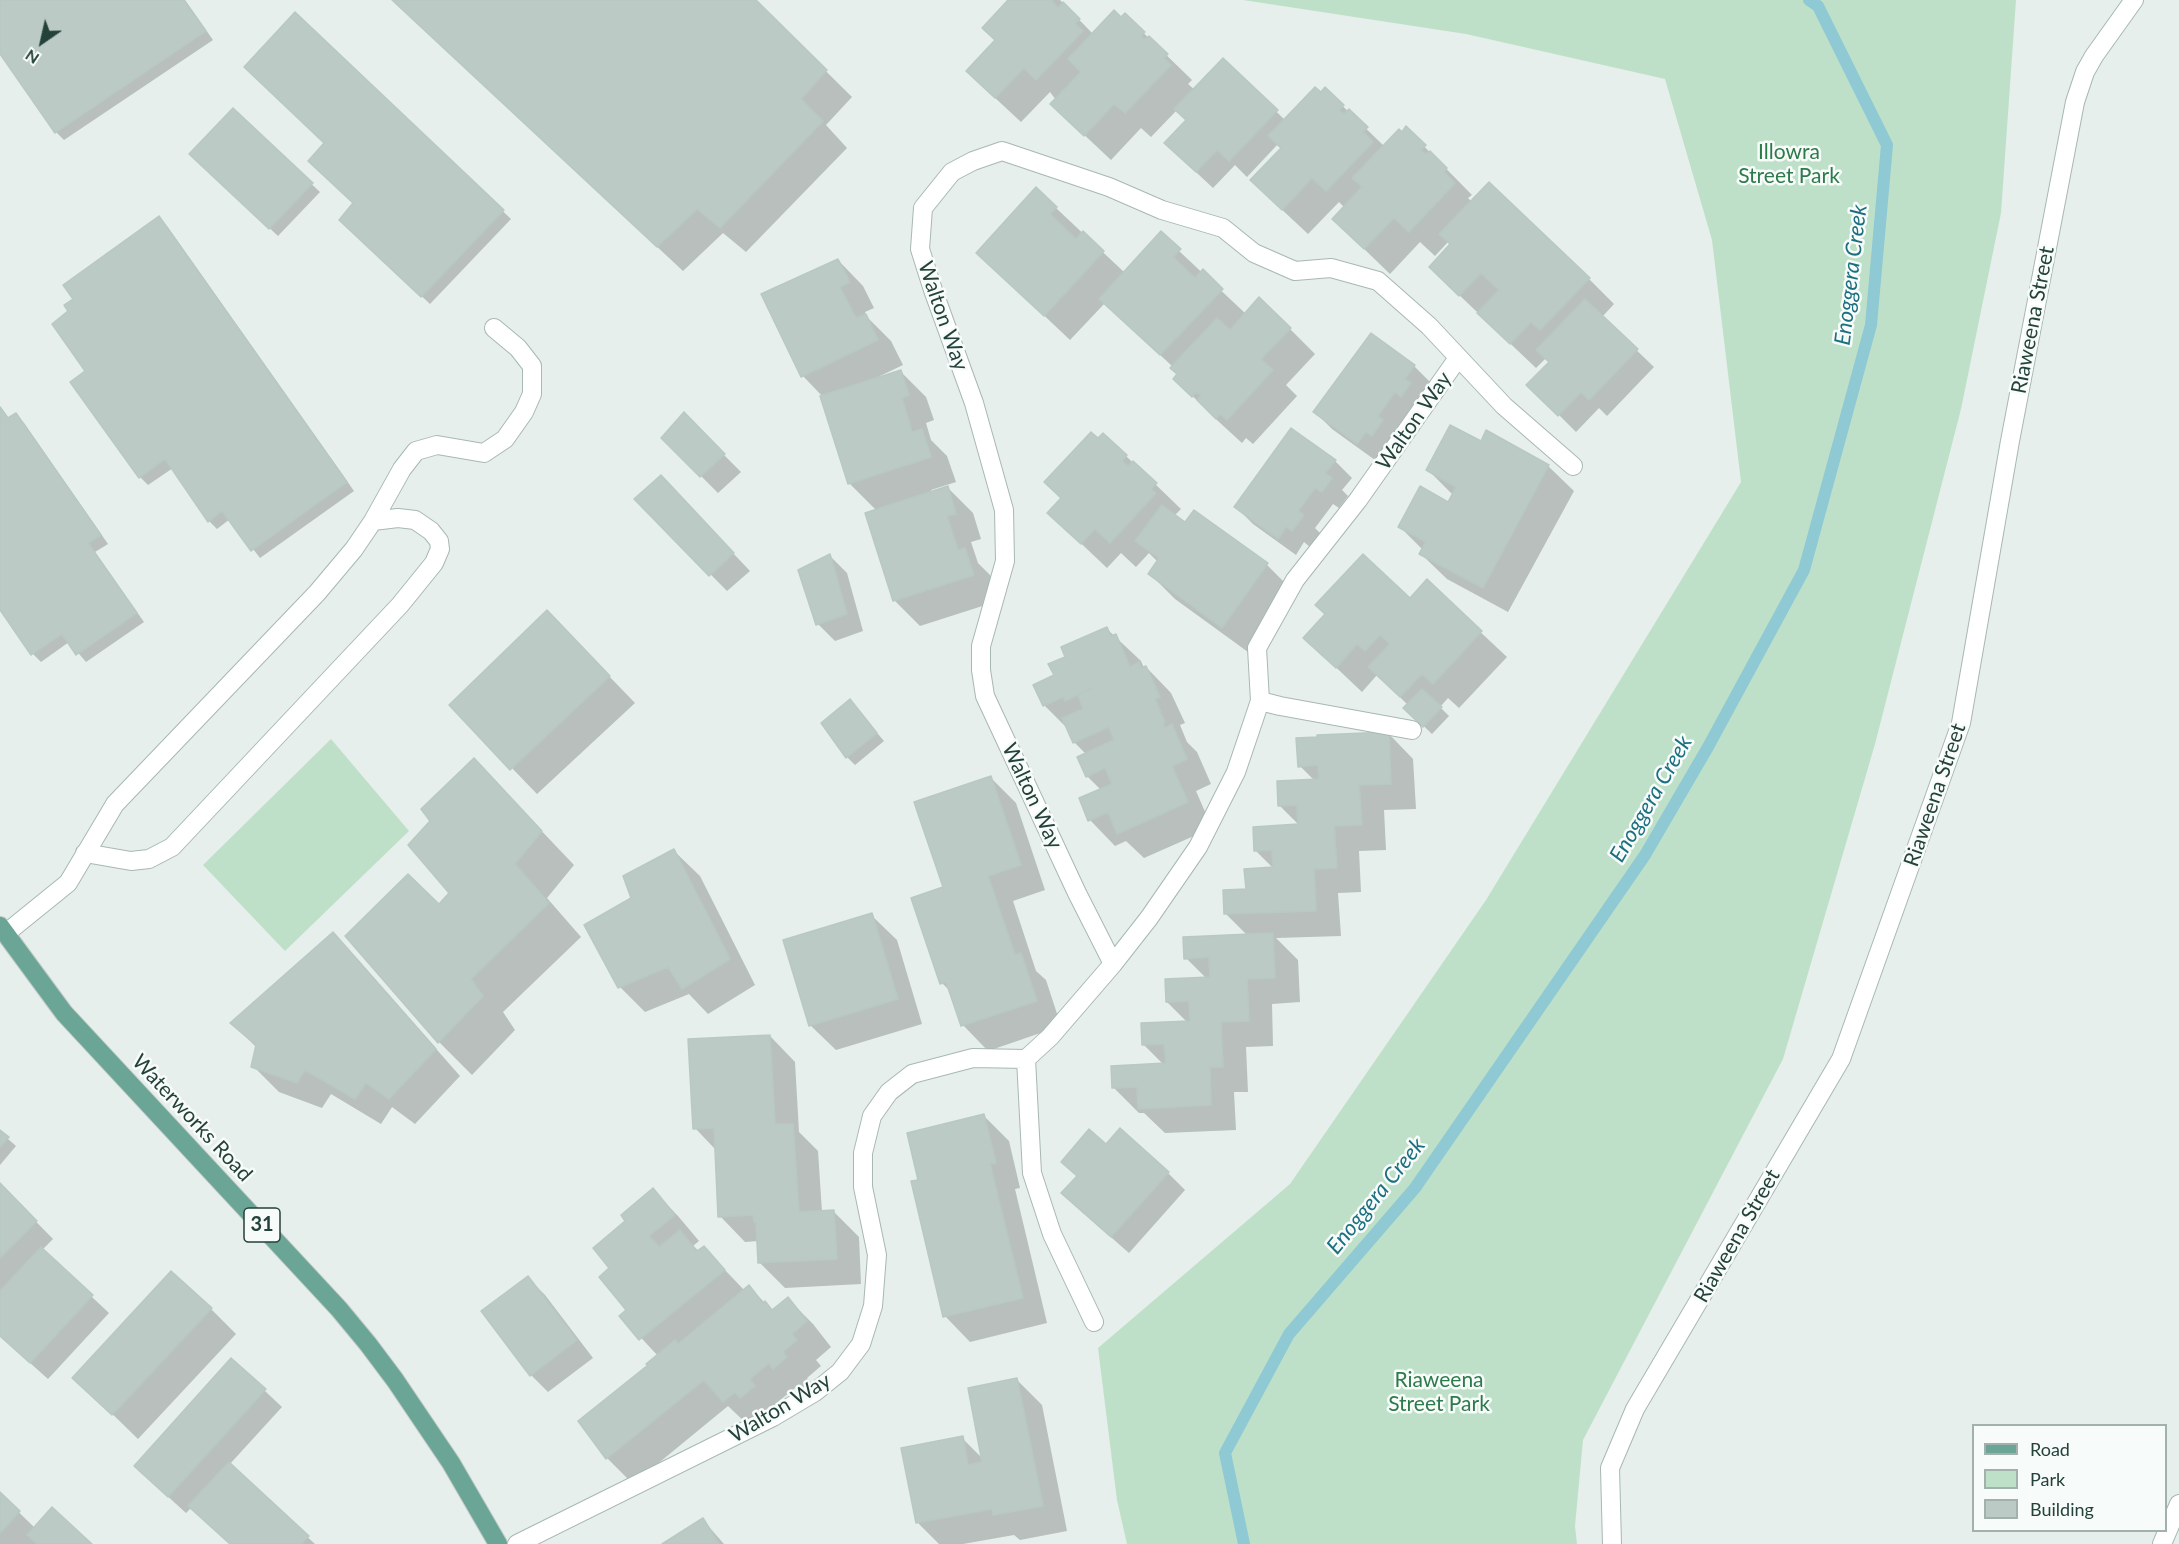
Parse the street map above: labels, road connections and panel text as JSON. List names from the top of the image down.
{
  "streets": {
    "main road": ["Waterworks Road", "31"],
    "street": ["Walton Way", "Riaweena Street"]
  },
  "water": ["Enoggera Creek"],
  "parks": ["Illowra Street Park", "Riaweena Street Park"],
  "legend": ["Road", "Park", "Building"],
  "north": "bottom left"
}
